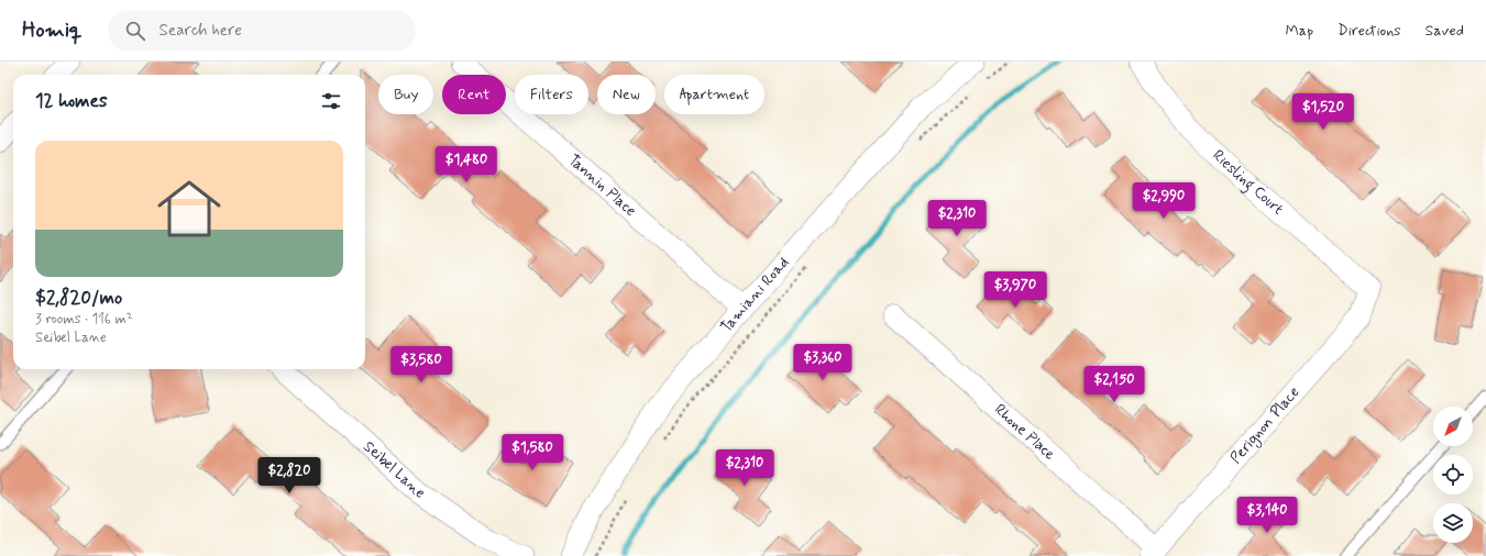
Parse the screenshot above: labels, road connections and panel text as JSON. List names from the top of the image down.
{
  "streets": {
    "street": [
      "Riesling Court",
      "Tannin Place",
      "Tamiani Road",
      "Perignon Place",
      "Rhone Place",
      "Seibel Lane"
    ]
  },
  "crossings": [
    ["Riesling Court", "Perignon Place"],
    ["Tannin Place", "Tamiani Road"],
    ["Perignon Place", "Rhone Place"]
  ],
  "north": "bottom left",
  "page": {
    "header": "Homiq",
    "search": "Search here",
    "nav": ["Map", "Directions", "Saved"],
    "chip": [
      "Buy",
      "Rent",
      "Filters",
      "New",
      "Apartment"
    ],
    "heading": "12 homes",
    "price": [
      "$1,520",
      "$1,480",
      "$2,990",
      "$2,310",
      "$3,970",
      "$3,360",
      "$3,580",
      "$2,150",
      "$1,580",
      "$2,310",
      "$2,820",
      "$3,140"
    ],
    "list": [
      {
        "name": "$2,820/mo",
        "note": "3 rooms · 116 m² · Seibel Lane"
      }
    ]
  }
}
